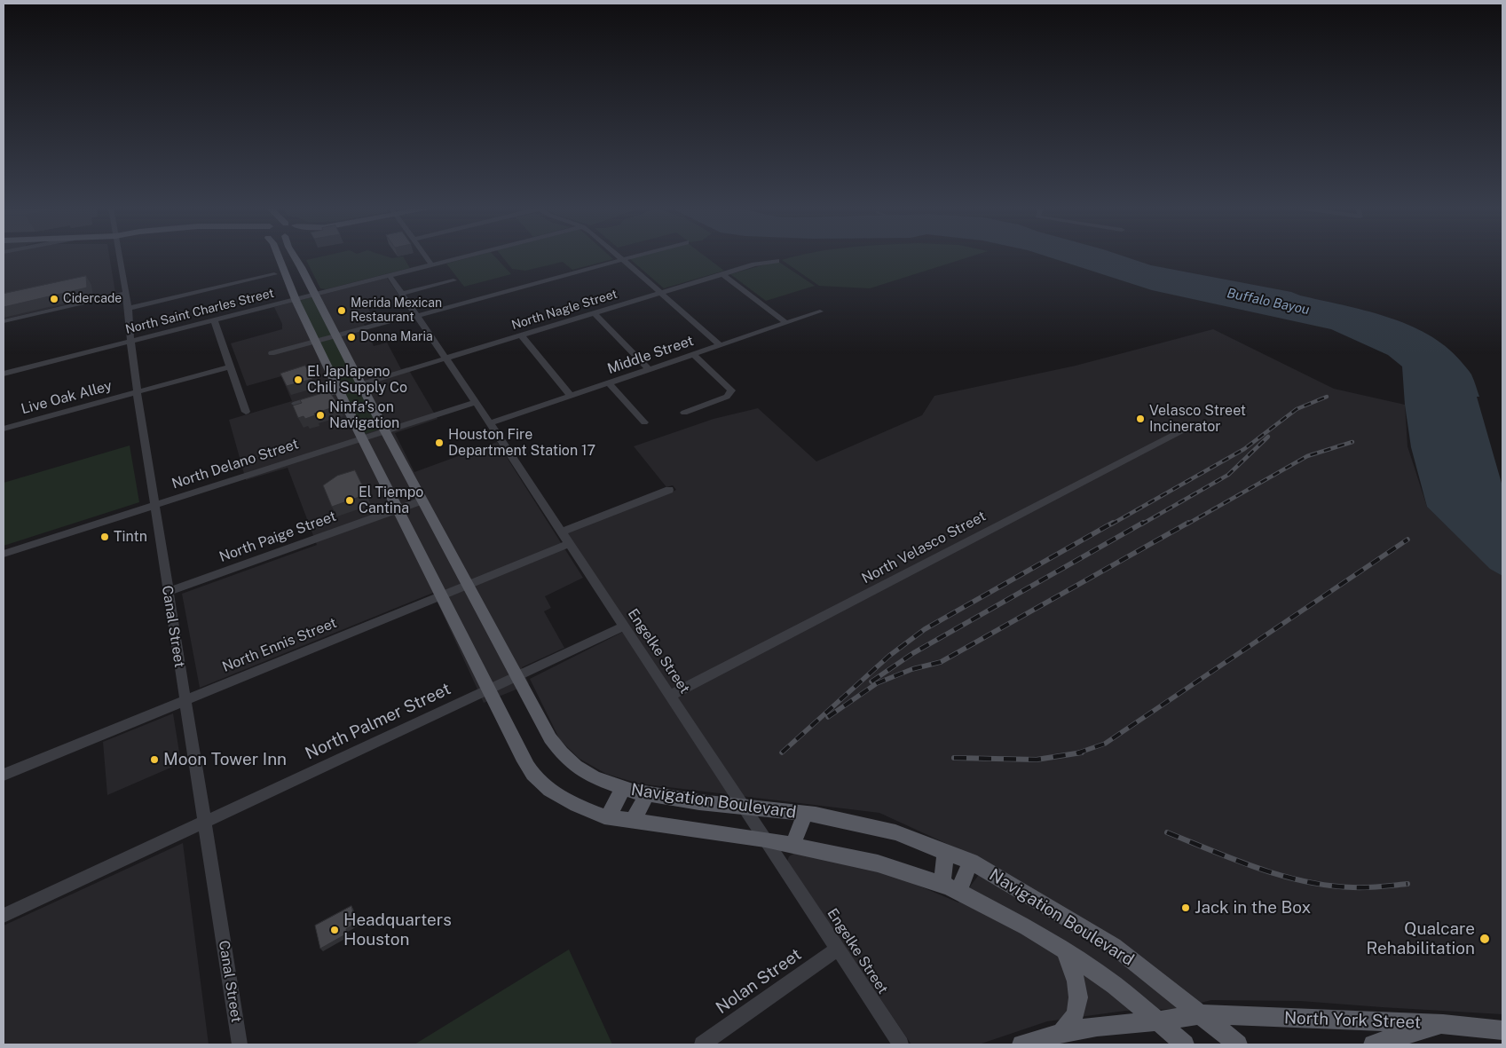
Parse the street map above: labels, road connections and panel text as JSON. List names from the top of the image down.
{
  "streets": {
    "main road": ["Navigation Boulevard", "North York Street"],
    "street": [
      "North Nagle Street",
      "North Saint Charles Street",
      "Middle Street",
      "Live Oak Alley",
      "North Delano Street",
      "North Paige Street",
      "North Velasco Street",
      "Canal Street",
      "North Ennis Street",
      "Engelke Street",
      "North Palmer Street",
      "Nolan Street"
    ]
  },
  "crossings": [
    ["North Nagle Street", "Engelke Street"],
    ["North Nagle Street", "Navigation Boulevard"],
    ["North Saint Charles Street", "Canal Street"],
    ["North Saint Charles Street", "Engelke Street"],
    ["North Saint Charles Street", "Navigation Boulevard"],
    ["Middle Street", "Engelke Street"],
    ["Live Oak Alley", "Canal Street"],
    ["North Delano Street", "Canal Street"],
    ["North Delano Street", "Engelke Street"],
    ["North Delano Street", "Navigation Boulevard"],
    ["North Paige Street", "Canal Street"],
    ["North Paige Street", "Navigation Boulevard"],
    ["North Velasco Street", "Engelke Street"],
    ["Canal Street", "North Ennis Street"],
    ["Canal Street", "North Palmer Street"],
    ["North Ennis Street", "Engelke Street"],
    ["North Ennis Street", "Navigation Boulevard"],
    ["Engelke Street", "North Palmer Street"],
    ["Engelke Street", "Navigation Boulevard"],
    ["Engelke Street", "Nolan Street"],
    ["North Palmer Street", "Navigation Boulevard"],
    ["Navigation Boulevard", "North York Street"]
  ],
  "water": ["Buffalo Bayou"],
  "places": [
    "Cidercade",
    "Merida Mexican Restaurant",
    "Donna Maria",
    "El Japlapeno Chili Supply Co",
    "Ninfa’s on Navigation",
    "Velasco Street Incinerator",
    "Houston Fire Department Station 17",
    "El Tiempo Cantina",
    "Tintn",
    "Moon Tower Inn",
    "Jack in the Box",
    "Headquarters Houston",
    "Qualcare Rehabilitation"
  ]
}
